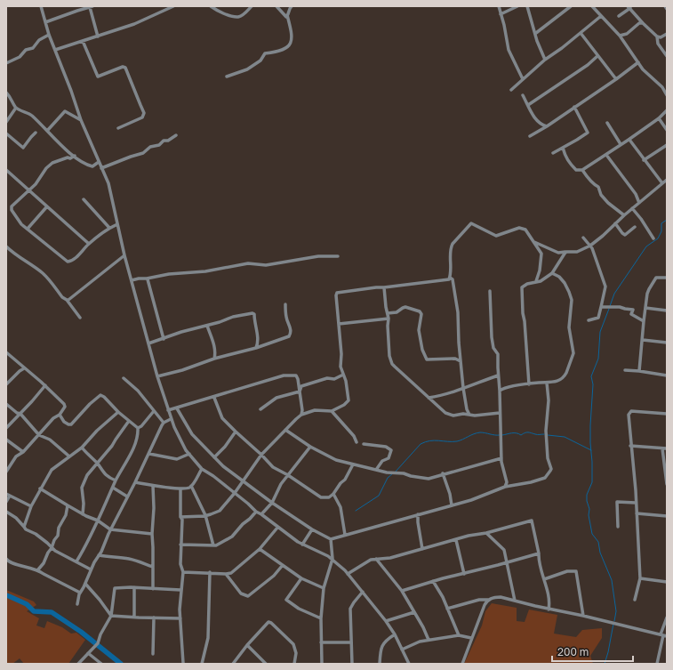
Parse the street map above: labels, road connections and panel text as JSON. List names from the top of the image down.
{
  "scale_bar": "200 m"
}
